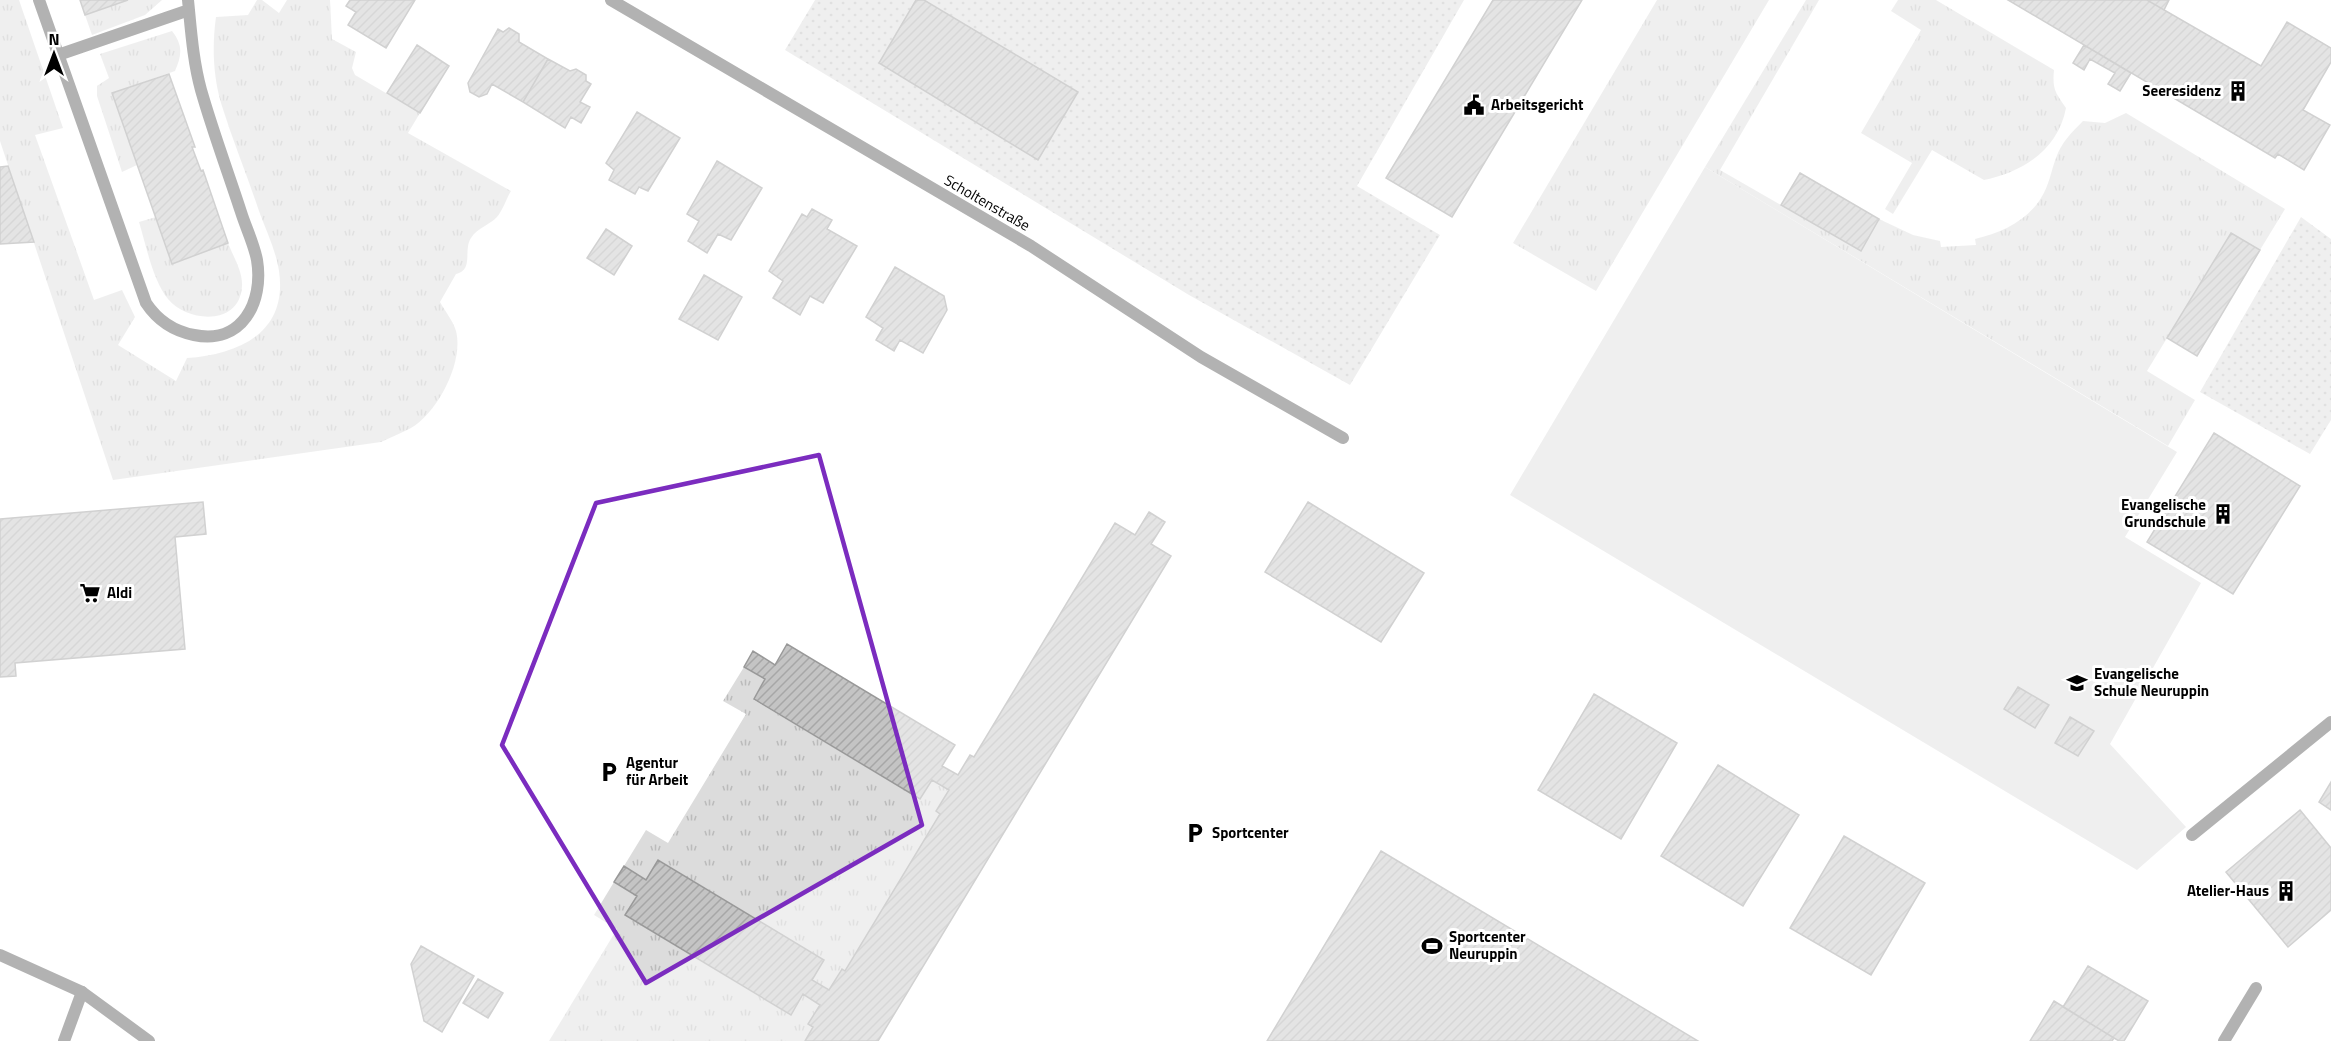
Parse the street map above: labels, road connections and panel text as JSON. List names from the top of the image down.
{
  "streets": {
    "street": ["Scholtenstraße"]
  },
  "places": {
    "building": ["Seeresidenz", "Evangelische Grundschule", "Atelier-Haus"],
    "public building": ["Arbeitsgericht"],
    "supermarket": ["Aldi"],
    "school or university": ["Evangelische Schule Neuruppin"],
    "parking": ["Agentur für Arbeit", "Sportcenter"],
    "sports": ["Sportcenter Neuruppin"]
  },
  "north": "top"
}
